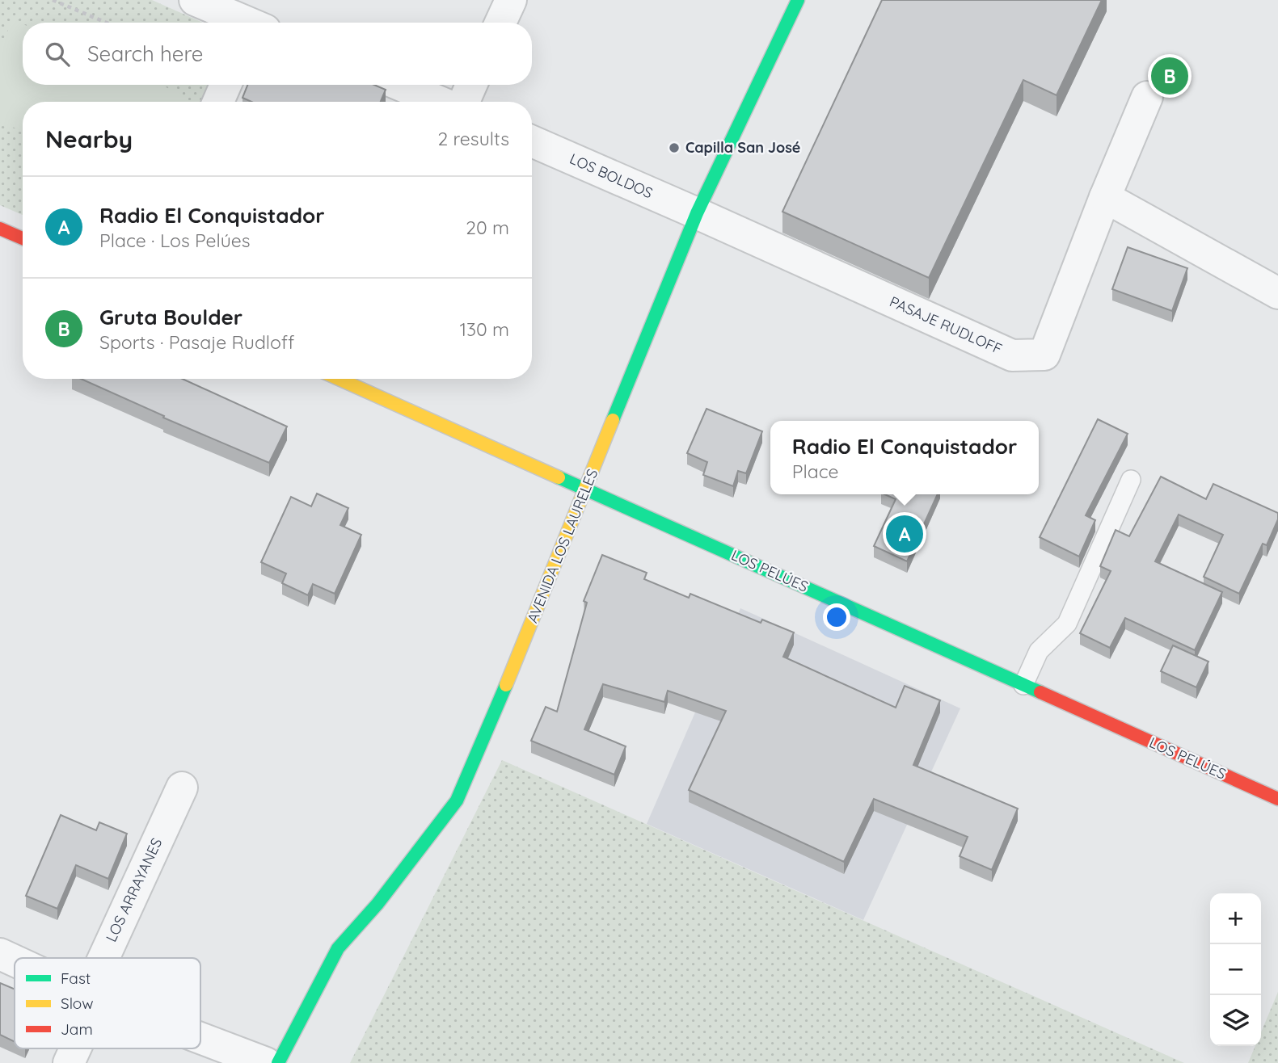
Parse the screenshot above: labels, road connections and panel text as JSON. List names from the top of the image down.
{
  "streets": {
    "street": [
      "LOS BOLDOS",
      "PASAJE RUDLOFF",
      "AVENIDA LOS LAURELES",
      "LOS PELÚES",
      "LOS ARRAYANES"
    ]
  },
  "crossings": [
    ["LOS BOLDOS", "PASAJE RUDLOFF"],
    ["LOS BOLDOS", "AVENIDA LOS LAURELES"],
    ["PASAJE RUDLOFF", "AVENIDA LOS LAURELES"],
    ["AVENIDA LOS LAURELES", "LOS PELÚES"]
  ],
  "places": ["Capilla San José"],
  "legend": ["Fast", "Slow", "Jam"],
  "page": {
    "search": "Search here",
    "pins": ["B", "A"],
    "heading": ["Nearby", "2 results"],
    "list": [
      {
        "mark": "A",
        "name": "Radio El Conquistador",
        "note": "Place · Los Pelúes",
        "value": "20 m"
      },
      {
        "mark": "B",
        "name": "Gruta Boulder",
        "note": "Sports · Pasaje Rudloff",
        "value": "130 m"
      }
    ],
    "popup": ["Radio El Conquistador", "Place"],
    "map_buttons": ["+", "−"]
  }
}
